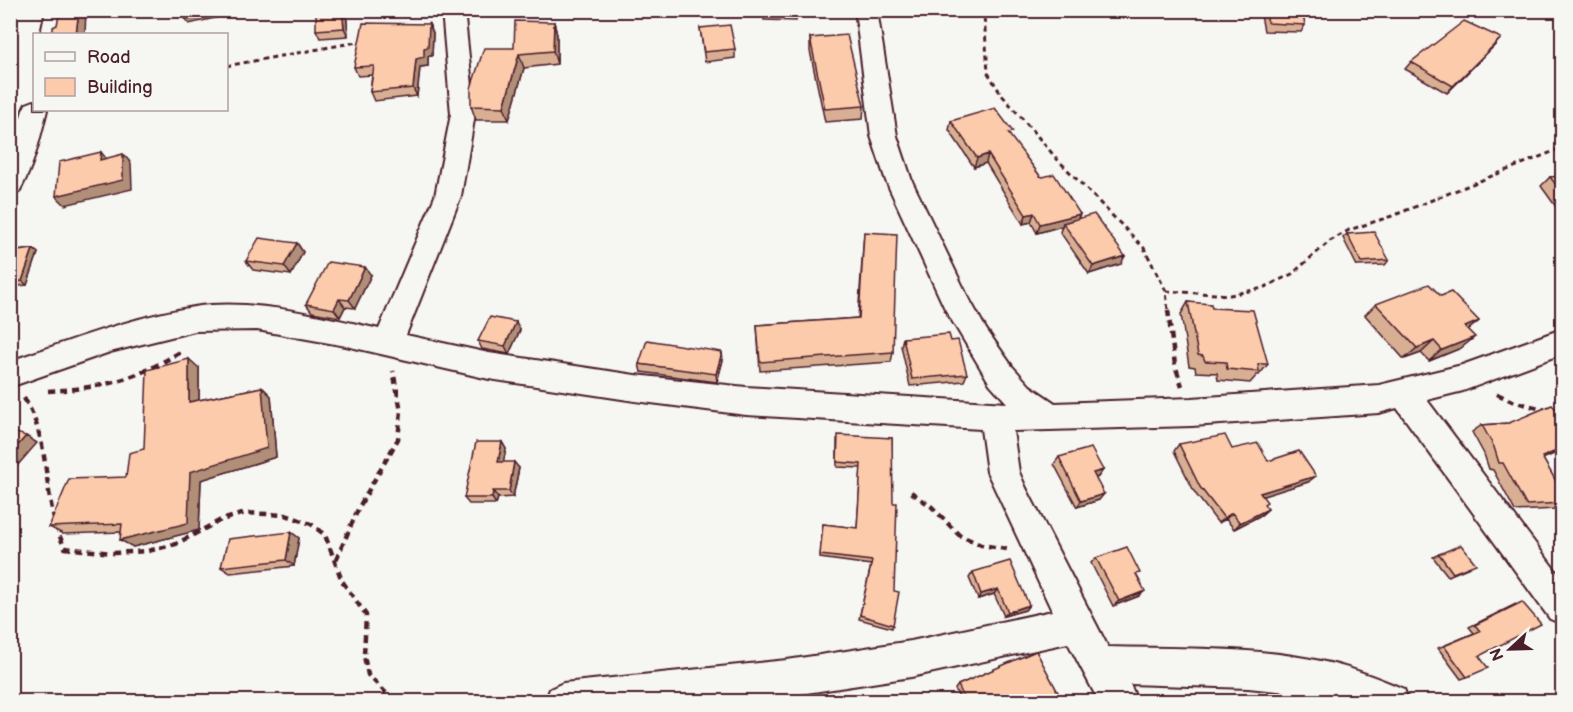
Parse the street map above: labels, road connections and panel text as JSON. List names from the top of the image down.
{
  "legend": ["Road", "Building"],
  "north": "left"
}
